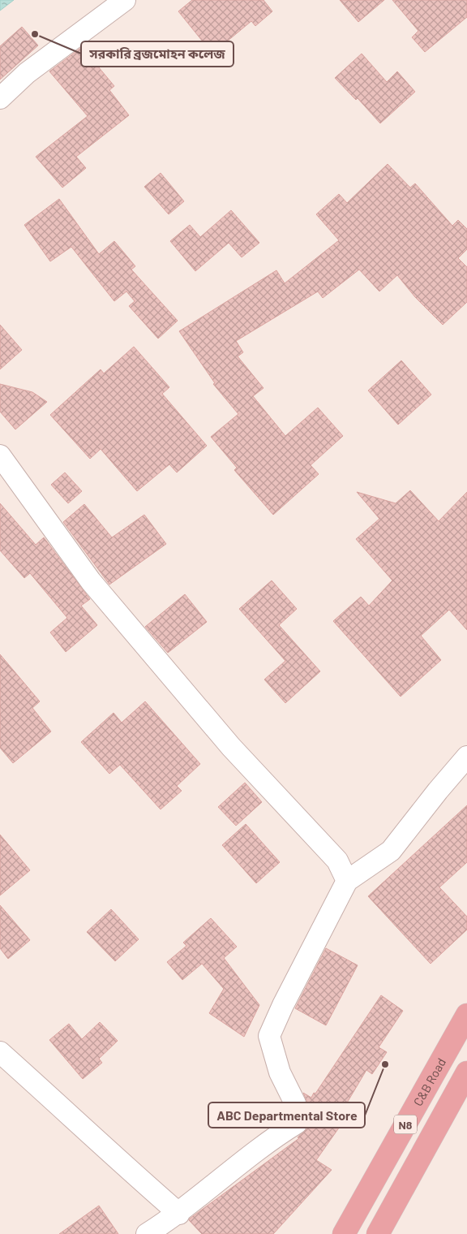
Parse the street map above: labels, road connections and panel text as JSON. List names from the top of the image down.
{
  "streets": {
    "highway": ["C&B Road", "N8"]
  },
  "places": ["সরকারি ব্রজমোহন কলেজ", "ABC Departmental Store"]
}
